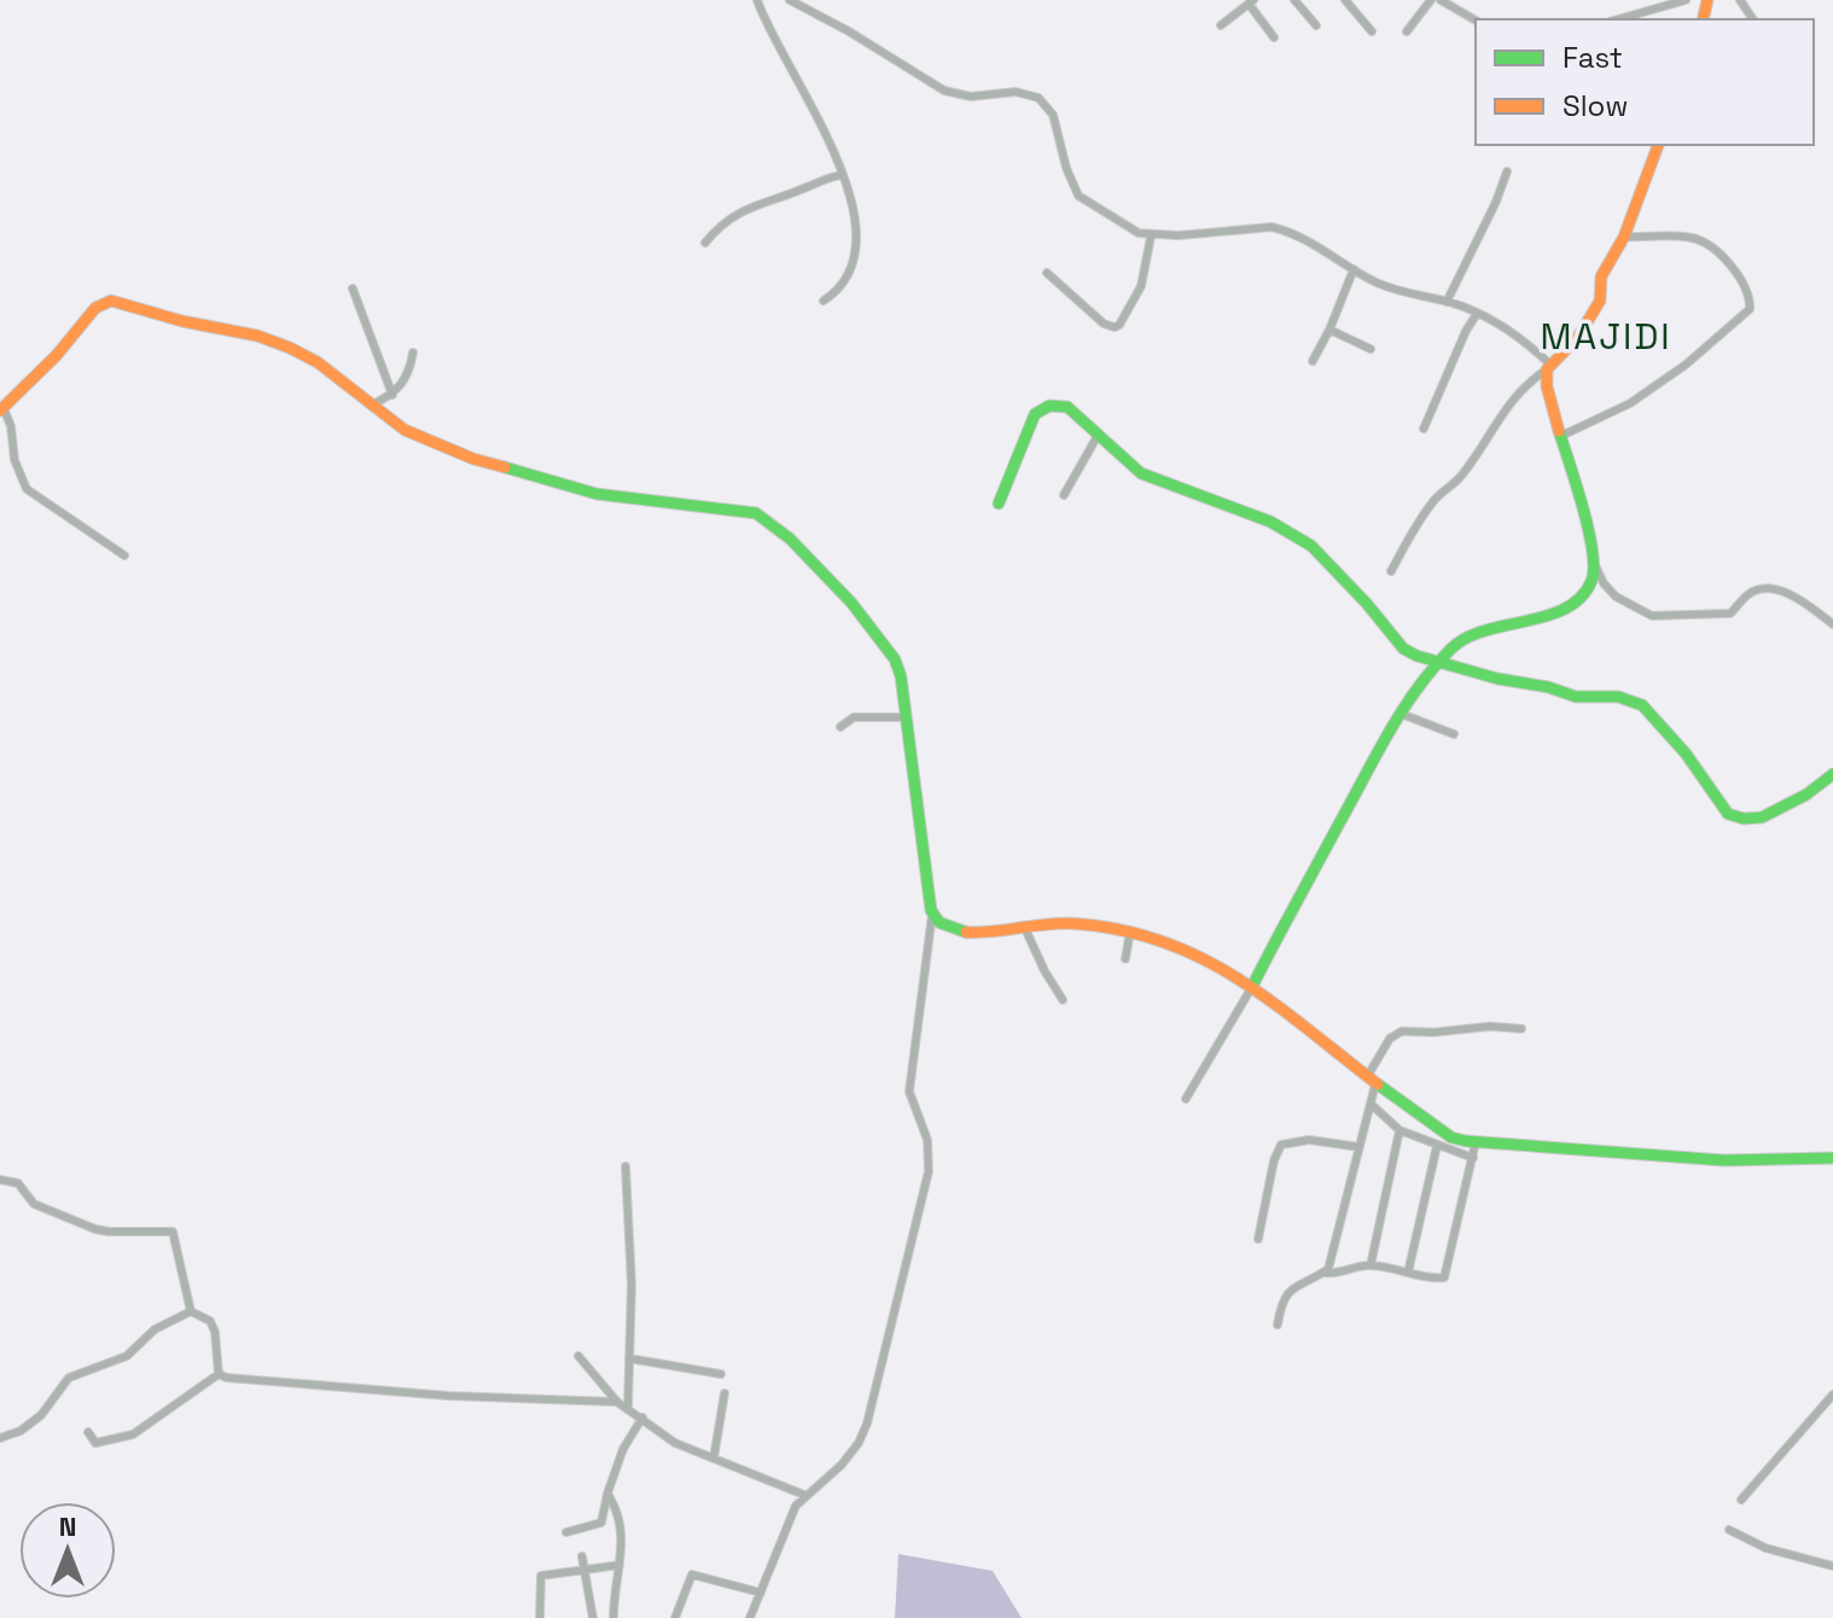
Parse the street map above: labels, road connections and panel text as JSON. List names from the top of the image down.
{
  "districts": ["MAJIDI"],
  "legend": ["Fast", "Slow"],
  "north": "top"
}
